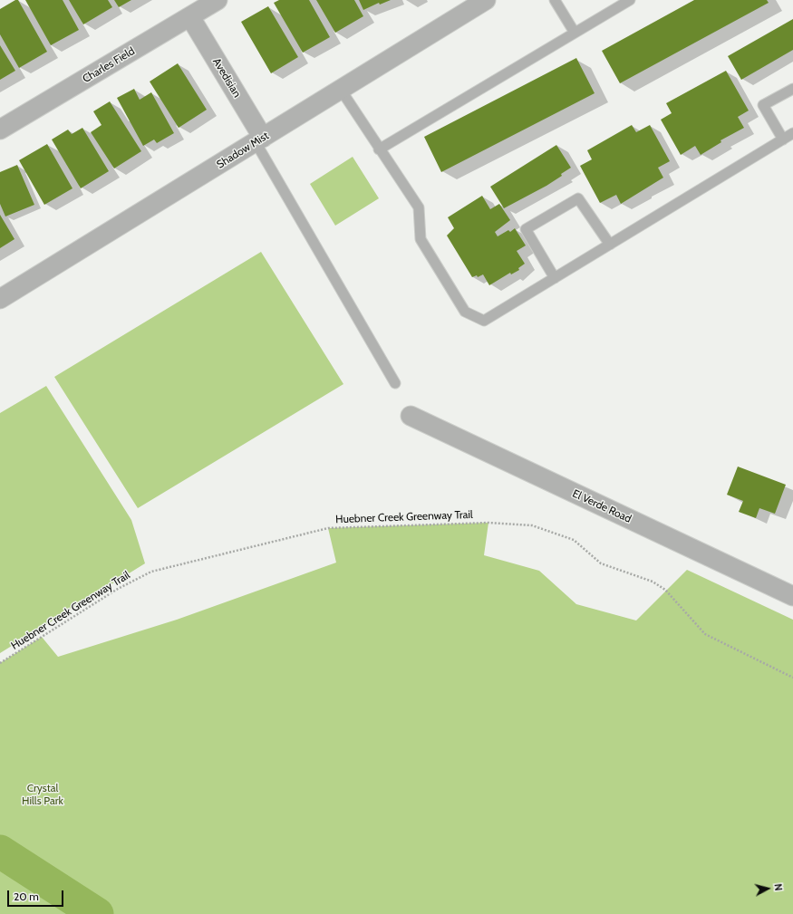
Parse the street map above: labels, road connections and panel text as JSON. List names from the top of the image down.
{
  "streets": {
    "street": [
      "Charles Field",
      "Avedisian",
      "Shadow Mist",
      "El Verde Road"
    ],
    "path": ["Huebner Creek Greenway Trail"]
  },
  "crossings": [
    ["Charles Field", "Avedisian"],
    ["Avedisian", "Shadow Mist"]
  ],
  "parks": ["Crystal Hills Park"],
  "scale_bar": "20 m",
  "north": "right"
}
